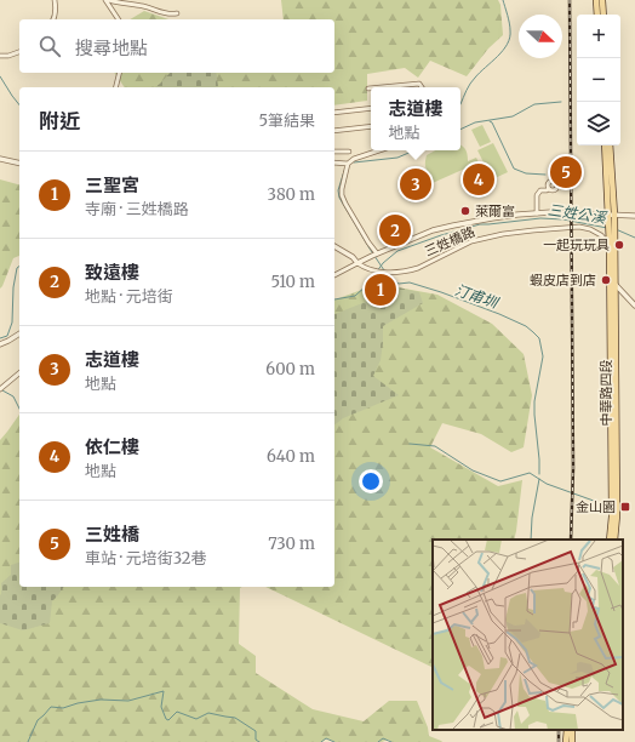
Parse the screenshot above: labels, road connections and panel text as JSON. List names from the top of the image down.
{
  "streets": {
    "main road": ["中華路四段"],
    "street": ["三姓橋路"]
  },
  "crossings": [
    ["三姓橋路", "中華路四段"]
  ],
  "water": ["三姓公溪", "汀甫圳"],
  "places": {
    "other": ["萊爾富", "一起玩玩具", "蝦皮店到店"],
    "transit": ["金山園"]
  },
  "north": "right",
  "page": {
    "map_buttons": ["+", "−"],
    "search": "搜尋地點",
    "popup": ["志道樓", "地點"],
    "heading": ["附近", "5筆結果"],
    "list": [
      {
        "mark": "1",
        "name": "三聖宮",
        "note": "寺廟 · 三姓橋路",
        "value": "380 m"
      },
      {
        "mark": "2",
        "name": "致遠樓",
        "note": "地點 · 元培街",
        "value": "510 m"
      },
      {
        "mark": "3",
        "name": "志道樓",
        "note": "地點",
        "value": "600 m"
      },
      {
        "mark": "4",
        "name": "依仁樓",
        "note": "地點",
        "value": "640 m"
      },
      {
        "mark": "5",
        "name": "三姓橋",
        "note": "車站 · 元培街32巷",
        "value": "730 m"
      }
    ],
    "pins": [
      "5",
      "4",
      "3",
      "2",
      "1"
    ]
  }
}
